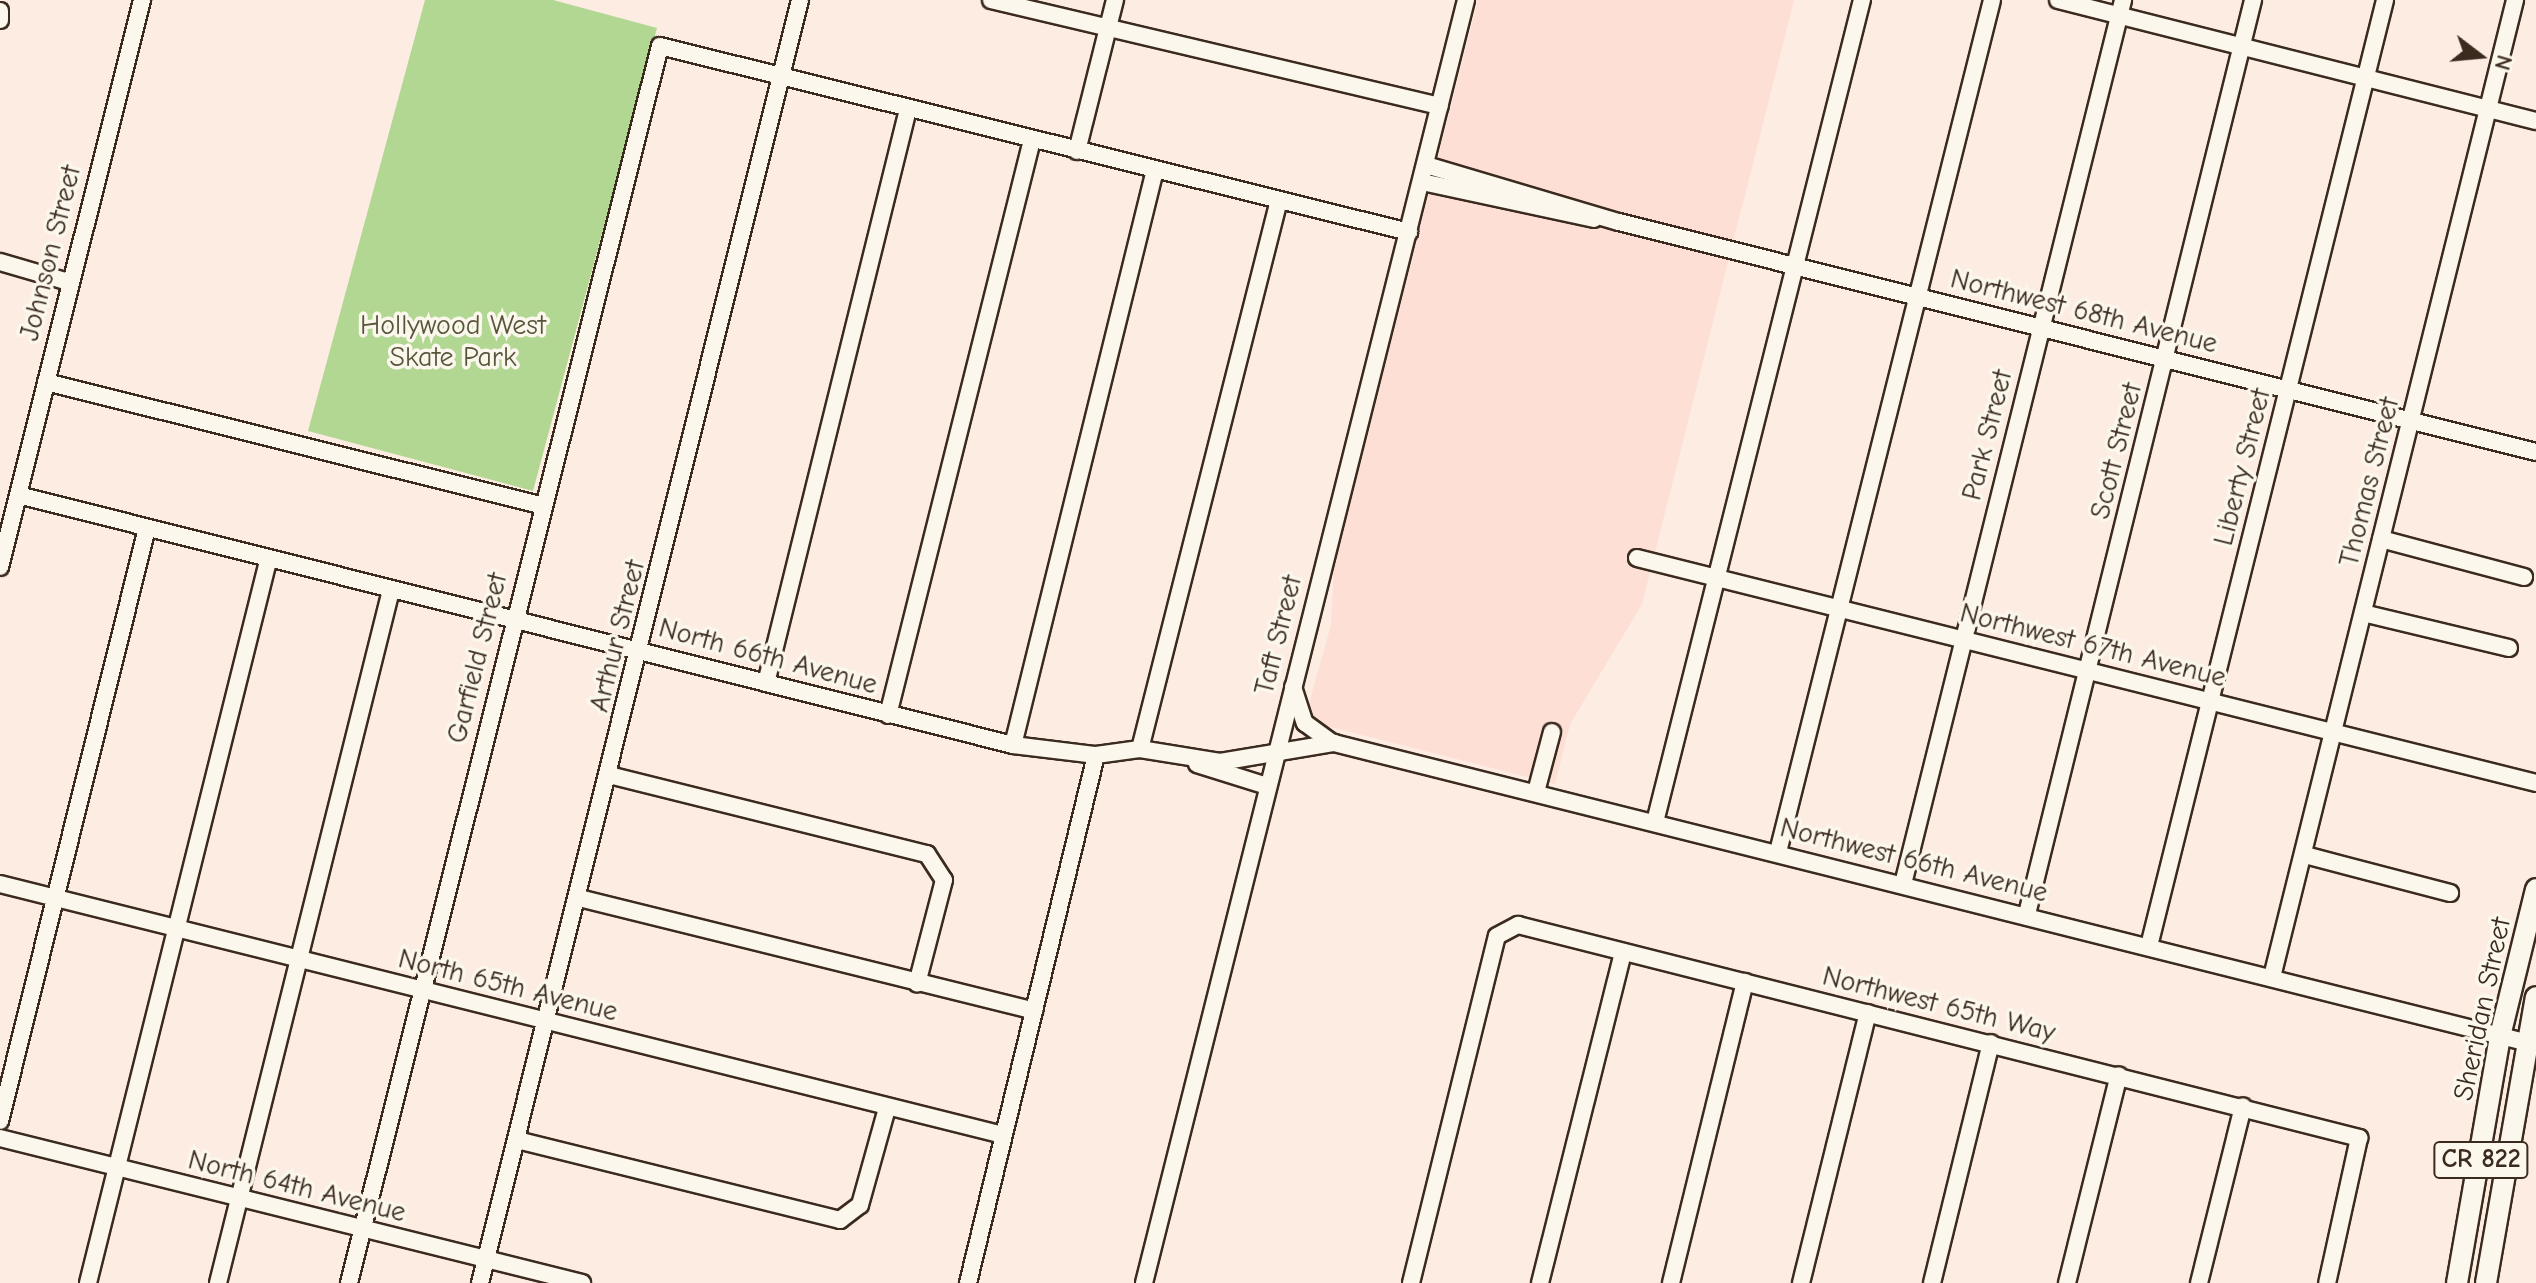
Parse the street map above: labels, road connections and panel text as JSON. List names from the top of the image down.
{
  "streets": {
    "main road": ["Sheridan Street", "CR 822"],
    "street": [
      "Johnson Street",
      "Northwest 68th Avenue",
      "Park Street",
      "Scott Street",
      "Liberty Street",
      "Thomas Street",
      "Taft Street",
      "Arthur Street",
      "Northwest 67th Avenue",
      "North 66th Avenue",
      "Garfield Street",
      "Northwest 66th Avenue",
      "North 65th Avenue",
      "Northwest 65th Way",
      "North 64th Avenue"
    ]
  },
  "crossings": [
    ["Johnson Street", "North 66th Avenue"],
    ["Northwest 68th Avenue", "Park Street"],
    ["Northwest 68th Avenue", "Scott Street"],
    ["Northwest 68th Avenue", "Liberty Street"],
    ["Northwest 68th Avenue", "Thomas Street"],
    ["Northwest 68th Avenue", "Taft Street"],
    ["Park Street", "Northwest 67th Avenue"],
    ["Park Street", "Northwest 66th Avenue"],
    ["Scott Street", "Northwest 67th Avenue"],
    ["Scott Street", "Northwest 66th Avenue"],
    ["Liberty Street", "Northwest 67th Avenue"],
    ["Liberty Street", "Northwest 66th Avenue"],
    ["Thomas Street", "Northwest 67th Avenue"],
    ["Thomas Street", "Northwest 66th Avenue"],
    ["Taft Street", "North 66th Avenue"],
    ["Taft Street", "Northwest 66th Avenue"],
    ["Arthur Street", "North 66th Avenue"],
    ["Arthur Street", "Garfield Street"],
    ["Arthur Street", "North 65th Avenue"],
    ["Arthur Street", "North 64th Avenue"],
    ["North 66th Avenue", "Garfield Street"],
    ["North 66th Avenue", "Northwest 66th Avenue"],
    ["Garfield Street", "North 65th Avenue"],
    ["Garfield Street", "North 64th Avenue"],
    ["Northwest 66th Avenue", "Sheridan Street"]
  ],
  "parks": ["Hollywood West Skate Park"],
  "north": "right"
}
